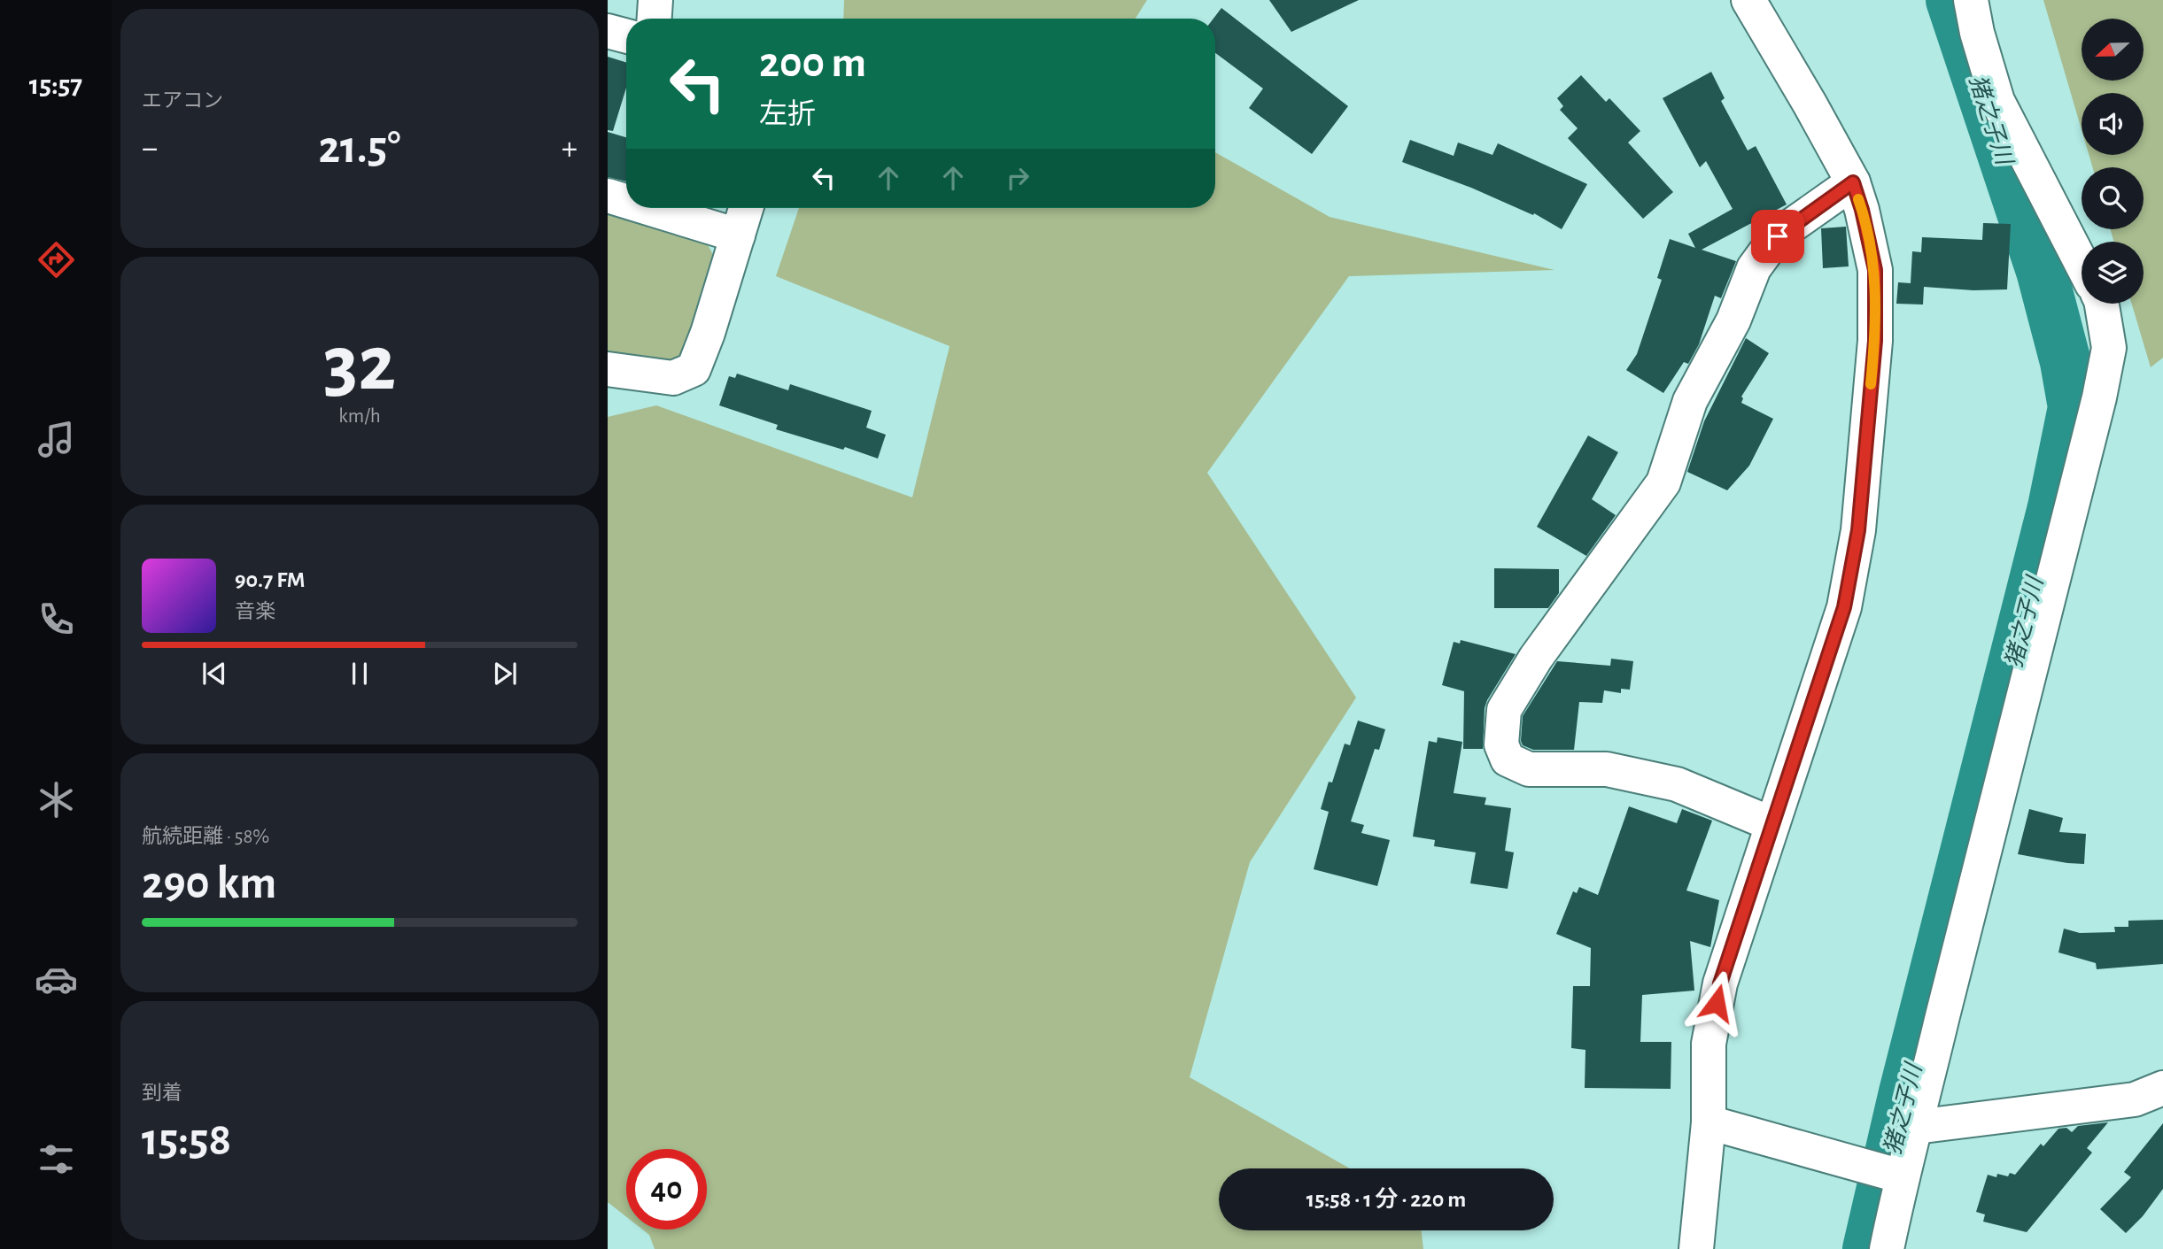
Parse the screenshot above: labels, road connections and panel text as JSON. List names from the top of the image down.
{
  "water": ["猪之子川"],
  "north": "left",
  "page": {
    "tabs": "15:57",
    "tile": [
      "エアコン",
      ["32", "km/h"],
      ["航続距離 · 58%", "290 km"],
      ["到着", "15:58"]
    ],
    "turn": ["200 m", "左折"],
    "heat": ["−", "21.5°", "+"],
    "song": ["90.7 FM", "音楽"],
    "limit": "40",
    "trip": "15:58 · 1 分 · 220 m"
  }
}
